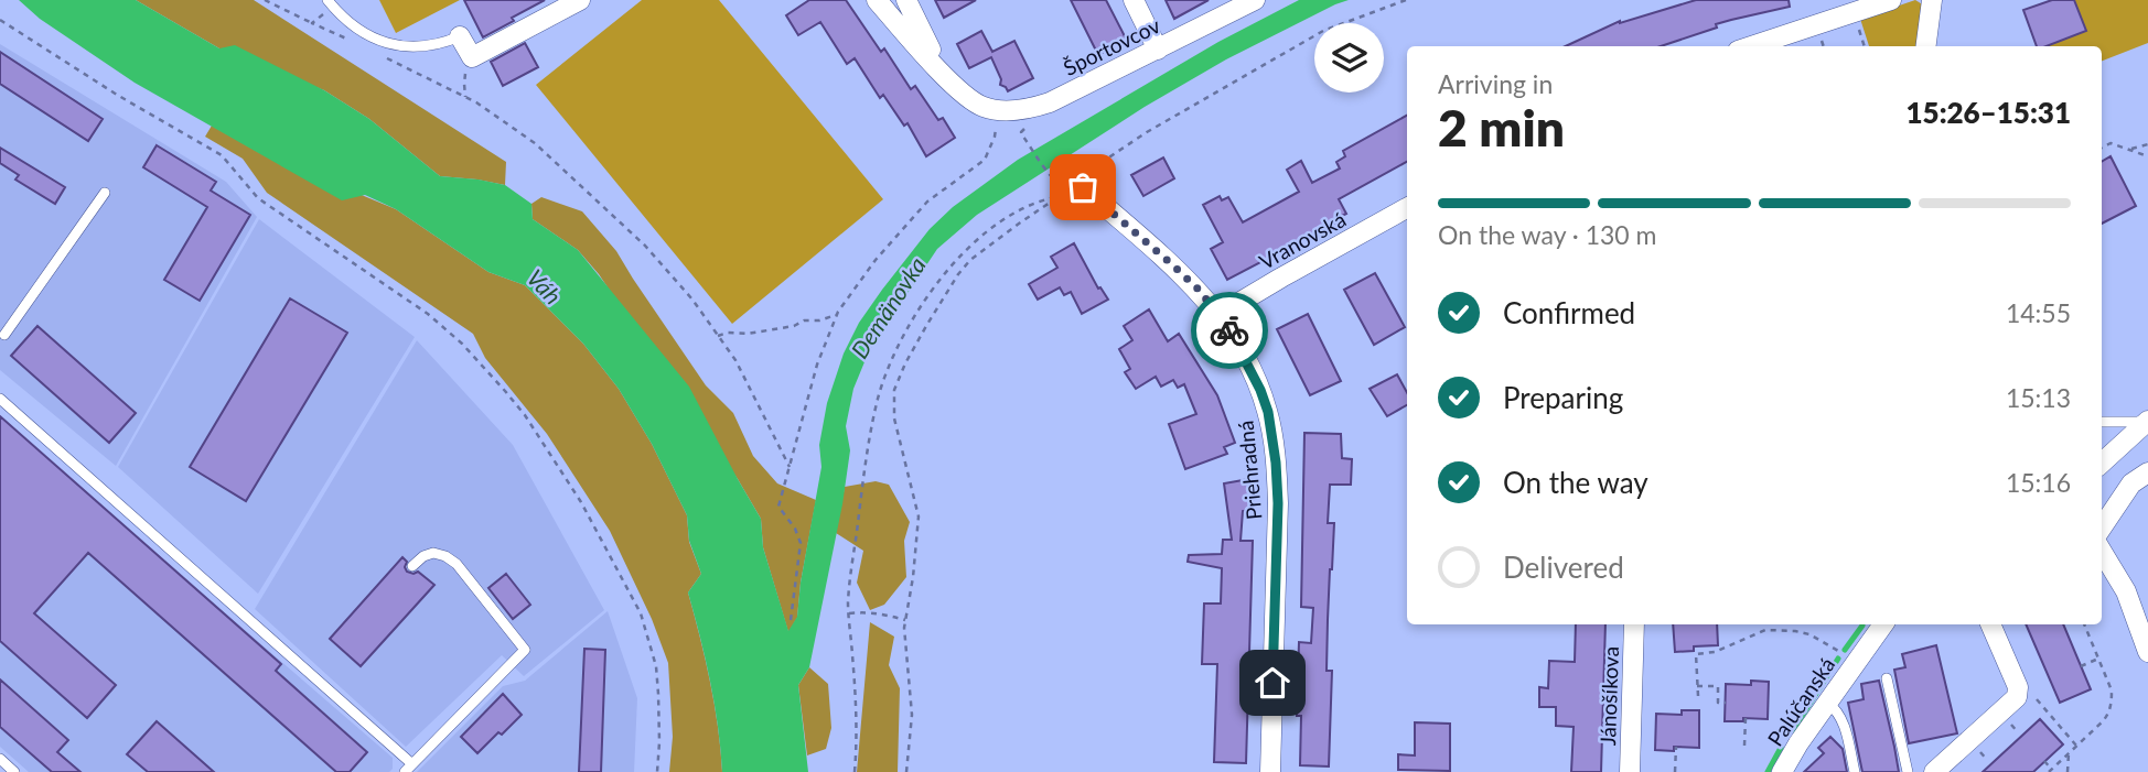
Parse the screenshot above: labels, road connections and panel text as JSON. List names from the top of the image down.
{
  "streets": {
    "street": [
      "Športovcov",
      "Vranovská",
      "Priehradná",
      "Jánošíkova",
      "Palúčanská"
    ]
  },
  "crossings": [
    ["Vranovská", "Priehradná"]
  ],
  "water": ["Váh", "Demänovka"],
  "page": {
    "heading": ["2 min", "Arriving in", "15:26–15:31"],
    "bar": "On the way · 130 m",
    "list": [
      ["Confirmed", "14:55"],
      ["Preparing", "15:13"],
      ["On the way", "15:16"],
      "Delivered"
    ]
  }
}
